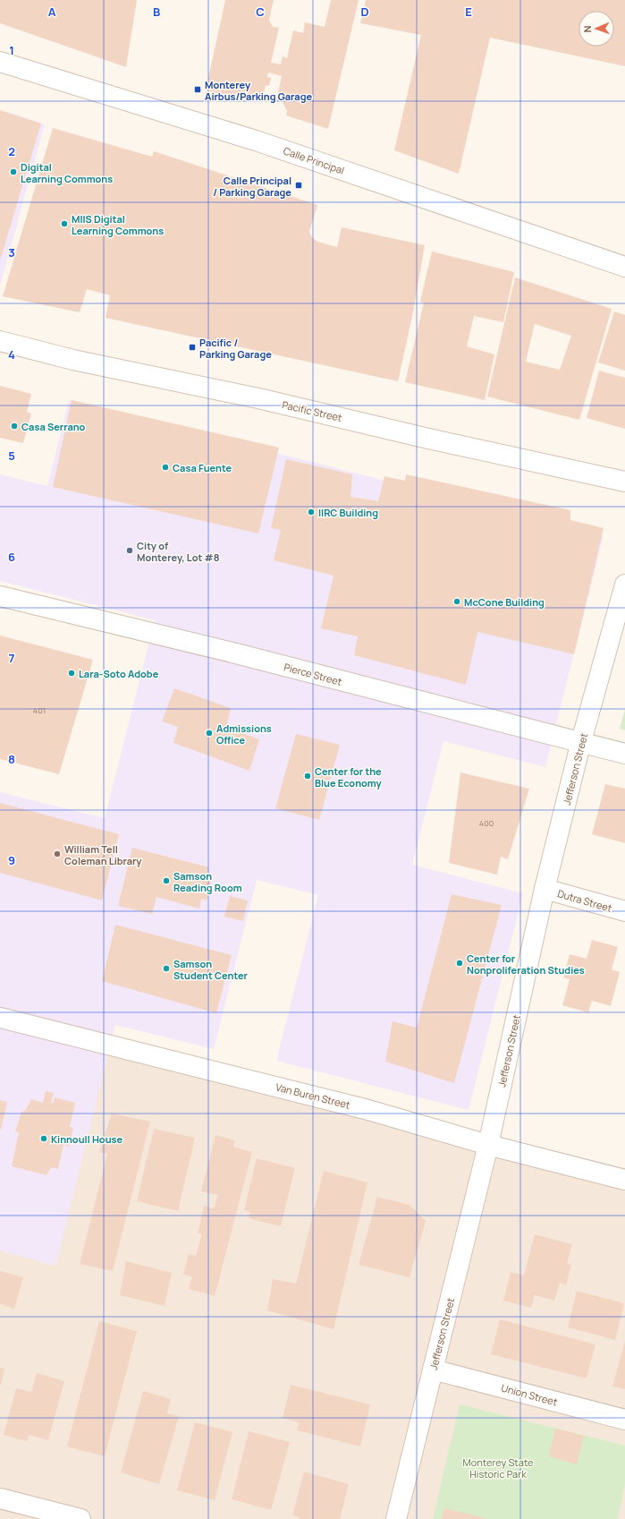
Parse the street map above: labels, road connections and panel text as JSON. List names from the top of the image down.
{
  "streets": {
    "street": [
      "Calle Principal",
      "Pacific Street",
      "Pierce Street",
      "Jefferson Street",
      "Dutra Street",
      "Van Buren Street",
      "Union Street"
    ]
  },
  "crossings": [
    ["Pierce Street", "Jefferson Street"],
    ["Jefferson Street", "Dutra Street"],
    ["Jefferson Street", "Van Buren Street"],
    ["Jefferson Street", "Union Street"]
  ],
  "parks": ["Monterey State Historic Park"],
  "places": {
    "transit": ["Monterey Airbus/Parking Garage", "Calle Principal / Parking Garage", "Pacific / Parking Garage"],
    "other": [
      "Digital Learning Commons",
      "MIIS Digital Learning Commons",
      "Casa Serrano",
      "Casa Fuente",
      "IIRC Building",
      "City of Monterey, Lot #8",
      "McCone Building",
      "Lara-Soto Adobe",
      "Admissions Office",
      "Center for the Blue Economy",
      "William Tell Coleman Library",
      "Samson Reading Room",
      "Center for Nonproliferation Studies",
      "Samson Student Center",
      "Kinnoull House"
    ]
  },
  "house_numbers": ["401", "400"],
  "north": "left",
  "grid": {
    "columns": [
      "A",
      "B",
      "C",
      "D",
      "E"
    ],
    "rows": [
      "1",
      "2",
      "3",
      "4",
      "5",
      "6",
      "7",
      "8",
      "9"
    ]
  }
}
